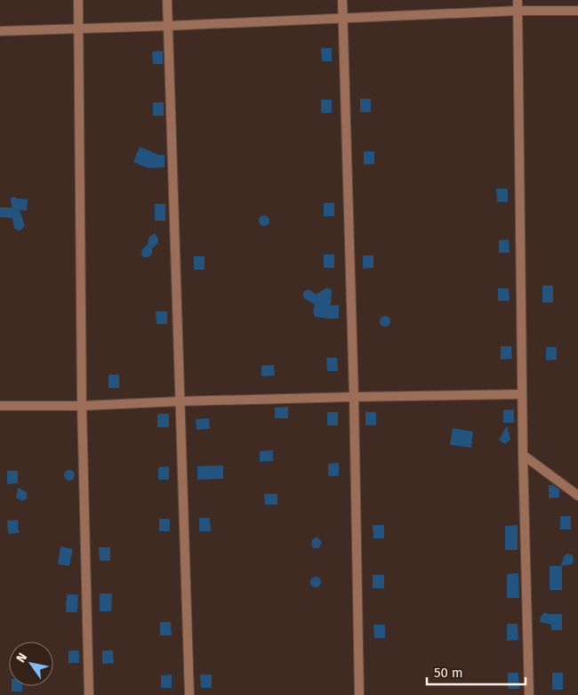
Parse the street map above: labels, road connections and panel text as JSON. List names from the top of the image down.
{
  "scale_bar": "50 m",
  "north": "top left"
}
